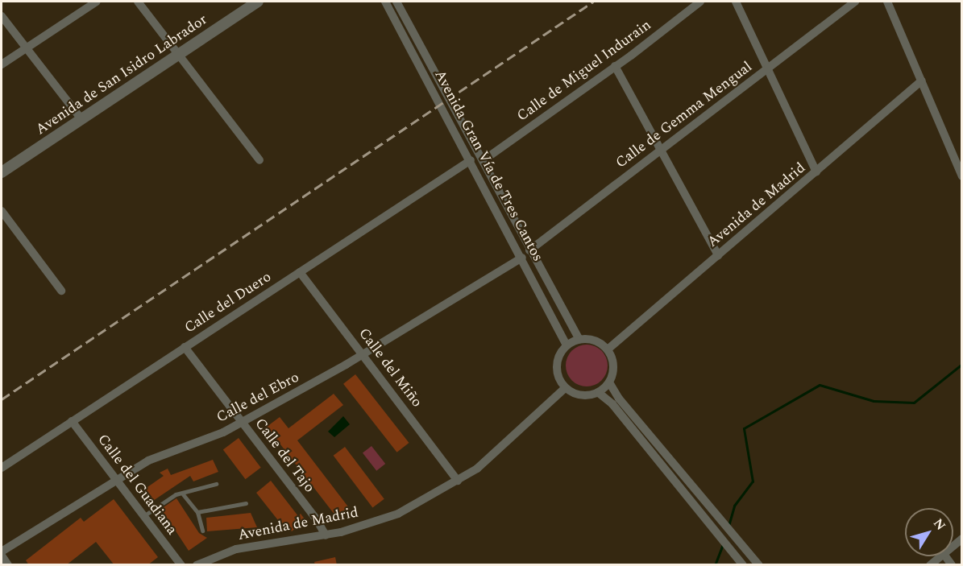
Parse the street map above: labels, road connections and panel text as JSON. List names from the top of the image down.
{
  "streets": {
    "street": [
      "Calle de Miguel Indurain",
      "Avenida de San Isidro Labrador",
      "Calle de Gemma Mengual",
      "Avenida Gran Vía de Tres Cantos",
      "Avenida de Madrid",
      "Calle del Duero",
      "Calle del Miño",
      "Calle del Ebro",
      "Calle del Tajo",
      "Calle del Guadiana"
    ]
  },
  "crossings": [
    ["Calle de Miguel Indurain", "Avenida Gran Vía de Tres Cantos"],
    ["Calle de Gemma Mengual", "Avenida Gran Vía de Tres Cantos"],
    ["Avenida Gran Vía de Tres Cantos", "Avenida de Madrid"],
    ["Avenida Gran Vía de Tres Cantos", "Calle del Duero"],
    ["Avenida Gran Vía de Tres Cantos", "Calle del Ebro"],
    ["Avenida de Madrid", "Calle del Miño"],
    ["Avenida de Madrid", "Calle del Tajo"],
    ["Calle del Duero", "Calle del Miño"],
    ["Calle del Duero", "Calle del Tajo"],
    ["Calle del Duero", "Calle del Guadiana"],
    ["Calle del Miño", "Calle del Ebro"],
    ["Calle del Ebro", "Calle del Tajo"],
    ["Calle del Ebro", "Calle del Guadiana"]
  ],
  "north": "top right"
}
